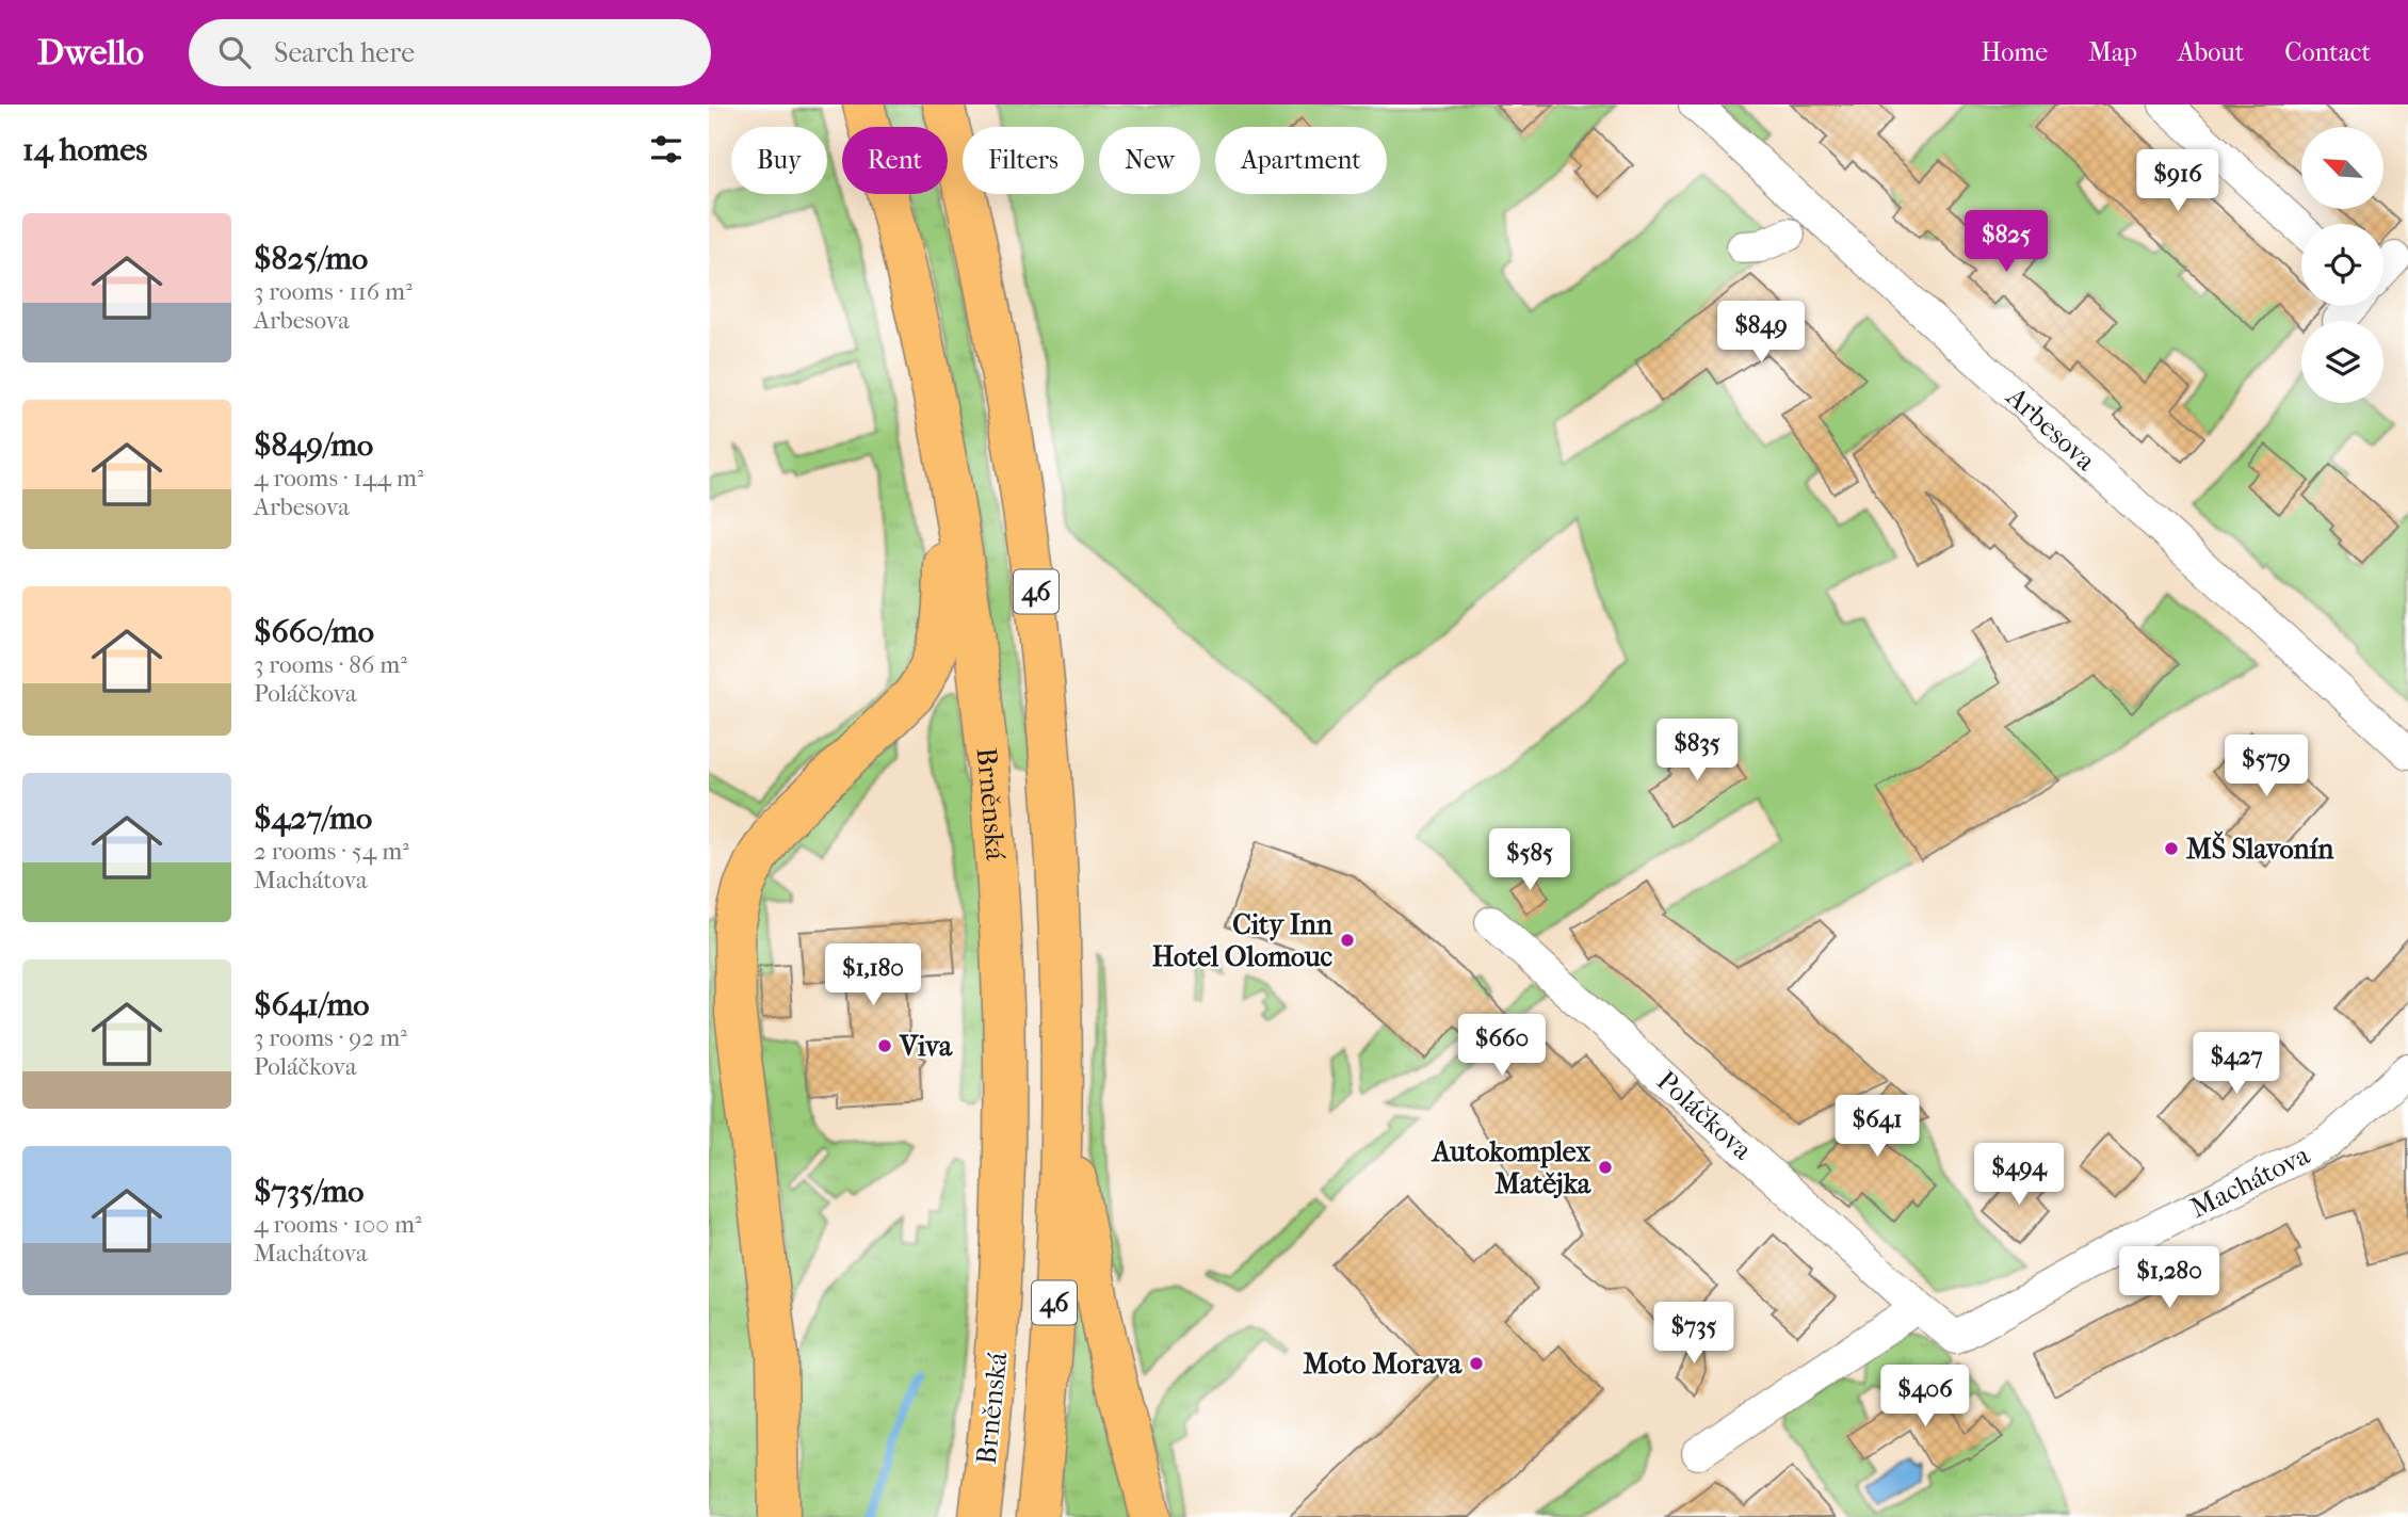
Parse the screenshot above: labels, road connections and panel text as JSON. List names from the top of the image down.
{
  "streets": {
    "main road": ["46", "Brněnská"],
    "street": ["Arbesova", "Poláčkova", "Machátova"]
  },
  "crossings": [
    ["Poláčkova", "Machátova"]
  ],
  "places": [
    "MŠ Slavonín",
    "City Inn Hotel Olomouc",
    "Viva",
    "Autokomplex Matějka",
    "Moto Morava"
  ],
  "north": "top left",
  "page": {
    "header": "Dwello",
    "search": "Search here",
    "nav": [
      "Home",
      "Map",
      "About",
      "Contact"
    ],
    "heading": "14 homes",
    "chip": [
      "Buy",
      "Rent",
      "Filters",
      "New",
      "Apartment"
    ],
    "price": [
      "$916",
      "$825",
      "$849",
      "$835",
      "$579",
      "$585",
      "$1,180",
      "$660",
      "$427",
      "$641",
      "$494",
      "$1,280",
      "$735",
      "$406"
    ],
    "list": [
      {
        "name": "$825/mo",
        "note": "3 rooms · 116 m² · Arbesova"
      },
      {
        "name": "$849/mo",
        "note": "4 rooms · 144 m² · Arbesova"
      },
      {
        "name": "$660/mo",
        "note": "3 rooms · 86 m² · Poláčkova"
      },
      {
        "name": "$427/mo",
        "note": "2 rooms · 54 m² · Machátova"
      },
      {
        "name": "$641/mo",
        "note": "3 rooms · 92 m² · Poláčkova"
      },
      {
        "name": "$735/mo",
        "note": "4 rooms · 100 m² · Machátova"
      }
    ]
  }
}
